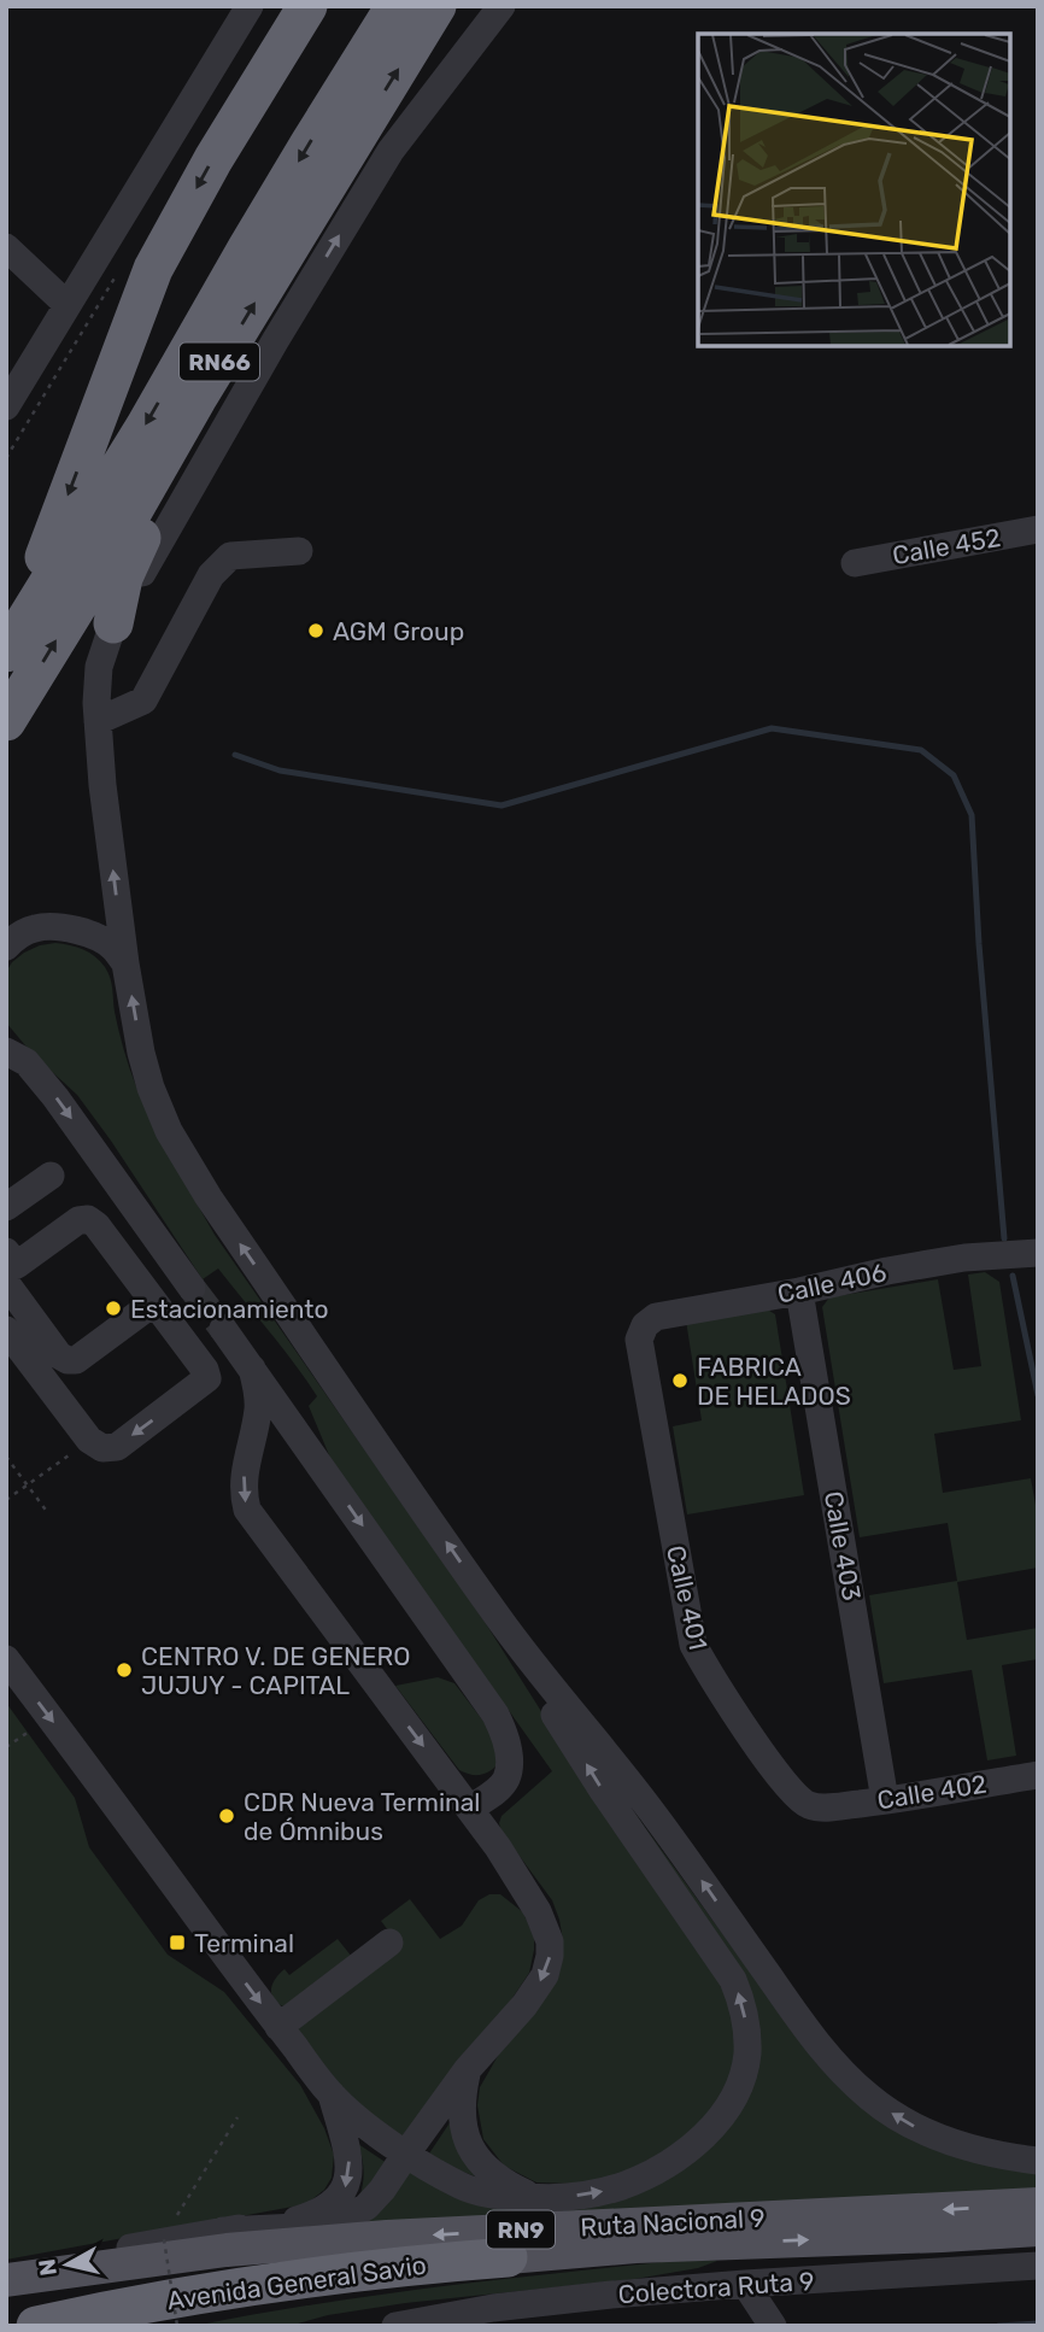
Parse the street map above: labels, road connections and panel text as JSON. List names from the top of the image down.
{
  "streets": {
    "highway": ["RN66", "Avenida General Savio"],
    "main road": ["Ruta Nacional 9", "RN9"],
    "street": [
      "Calle 452",
      "Calle 406",
      "Calle 403",
      "Calle 401",
      "Calle 402",
      "Colectora Ruta 9"
    ]
  },
  "crossings": [
    ["Calle 406", "Calle 403"],
    ["Calle 406", "Calle 401"],
    ["Calle 403", "Calle 402"],
    ["Calle 401", "Calle 402"],
    ["Ruta Nacional 9", "Avenida General Savio"]
  ],
  "places": {
    "other": [
      "AGM Group",
      "Estacionamiento",
      "FABRICA DE HELADOS",
      "CENTRO V. DE GENERO JUJUY - CAPITAL",
      "CDR Nueva Terminal de Ómnibus"
    ],
    "transit": ["Terminal"]
  },
  "north": "left"
}
